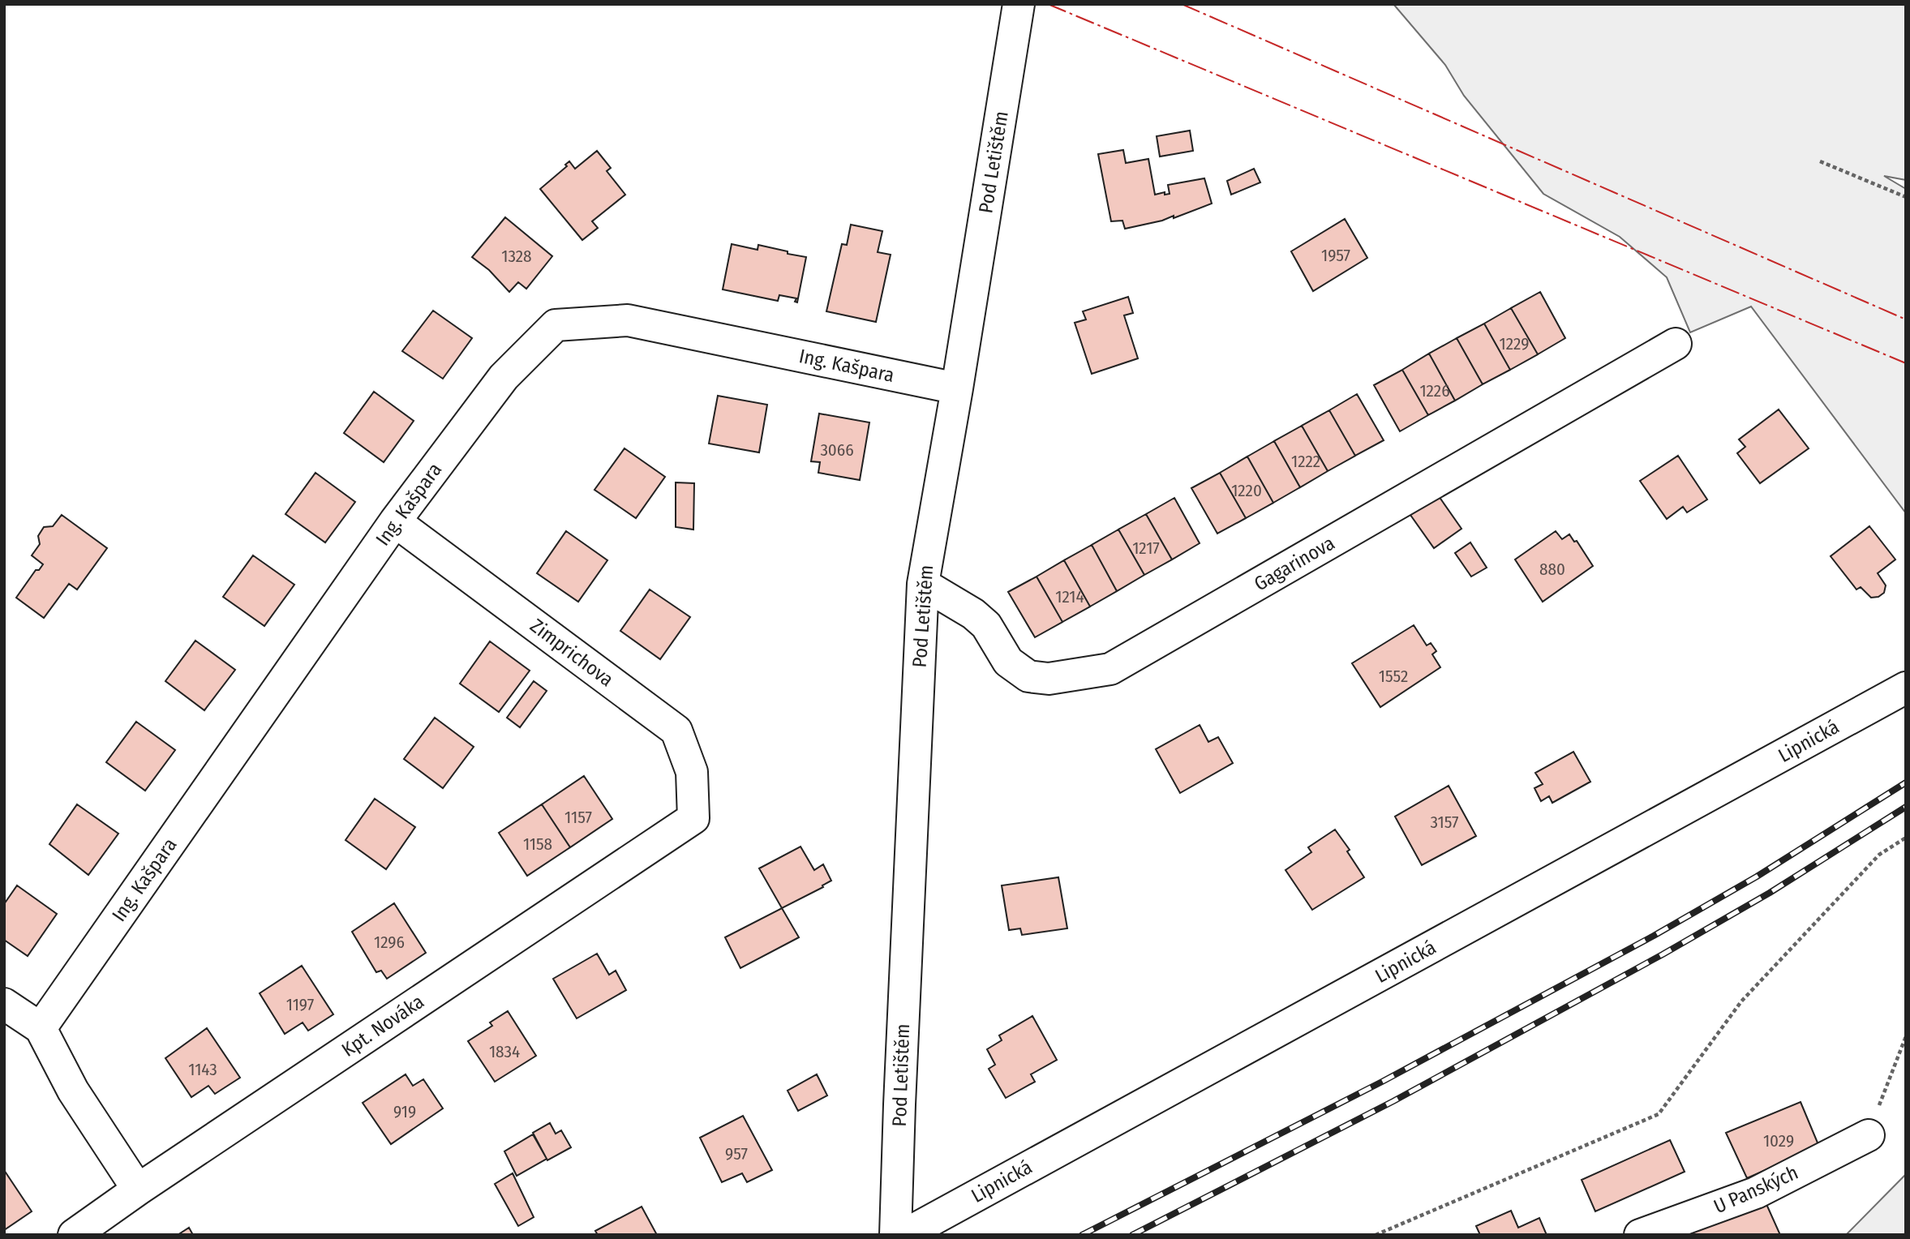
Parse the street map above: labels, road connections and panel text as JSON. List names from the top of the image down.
{
  "streets": {
    "street": [
      "Pod Letištěm",
      "Ing. Kašpara",
      "Gagarinova",
      "Zimprichova",
      "Lipnická",
      "Kpt. Nováka",
      "U Panských"
    ]
  },
  "crossings": [
    ["Pod Letištěm", "Ing. Kašpara"],
    ["Pod Letištěm", "Gagarinova"],
    ["Ing. Kašpara", "Zimprichova"],
    ["Zimprichova", "Kpt. Nováka"]
  ],
  "house_numbers": [
    "1957",
    "1328",
    "1229",
    "1226",
    "3066",
    "1222",
    "1220",
    "1217",
    "880",
    "1214",
    "1552",
    "1157",
    "3157",
    "1158",
    "1296",
    "1197",
    "1834",
    "1143",
    "919",
    "1029",
    "957"
  ]
}
